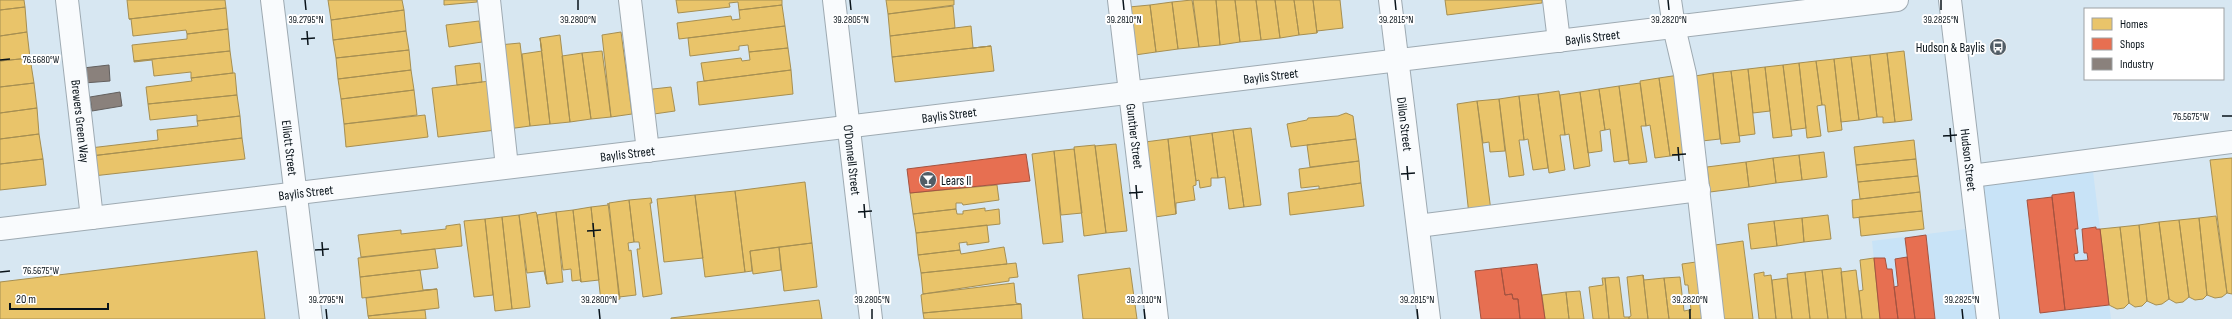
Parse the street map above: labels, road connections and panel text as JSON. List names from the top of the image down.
{
  "streets": {
    "street": [
      "Baylis Street",
      "Brewers Green Way",
      "Dillon Street",
      "Gunther Street",
      "Elliott Street",
      "O'Donnell Street",
      "Hudson Street"
    ]
  },
  "crossings": [
    ["Baylis Street", "Brewers Green Way"],
    ["Baylis Street", "Dillon Street"],
    ["Baylis Street", "Gunther Street"],
    ["Baylis Street", "Elliott Street"],
    ["Baylis Street", "O'Donnell Street"]
  ],
  "places": {
    "bus stop": ["Hudson & Baylis"],
    "bar": ["Lears II"]
  },
  "legend": ["Homes", "Shops", "Industry"],
  "scale_bar": "20 m",
  "coordinates": [
    "39.2795°N",
    "39.2800°N",
    "39.2805°N",
    "39.2810°N",
    "39.2815°N",
    "39.2820°N",
    "39.2825°N",
    "76.5680°W",
    "76.5675°W"
  ]
}
